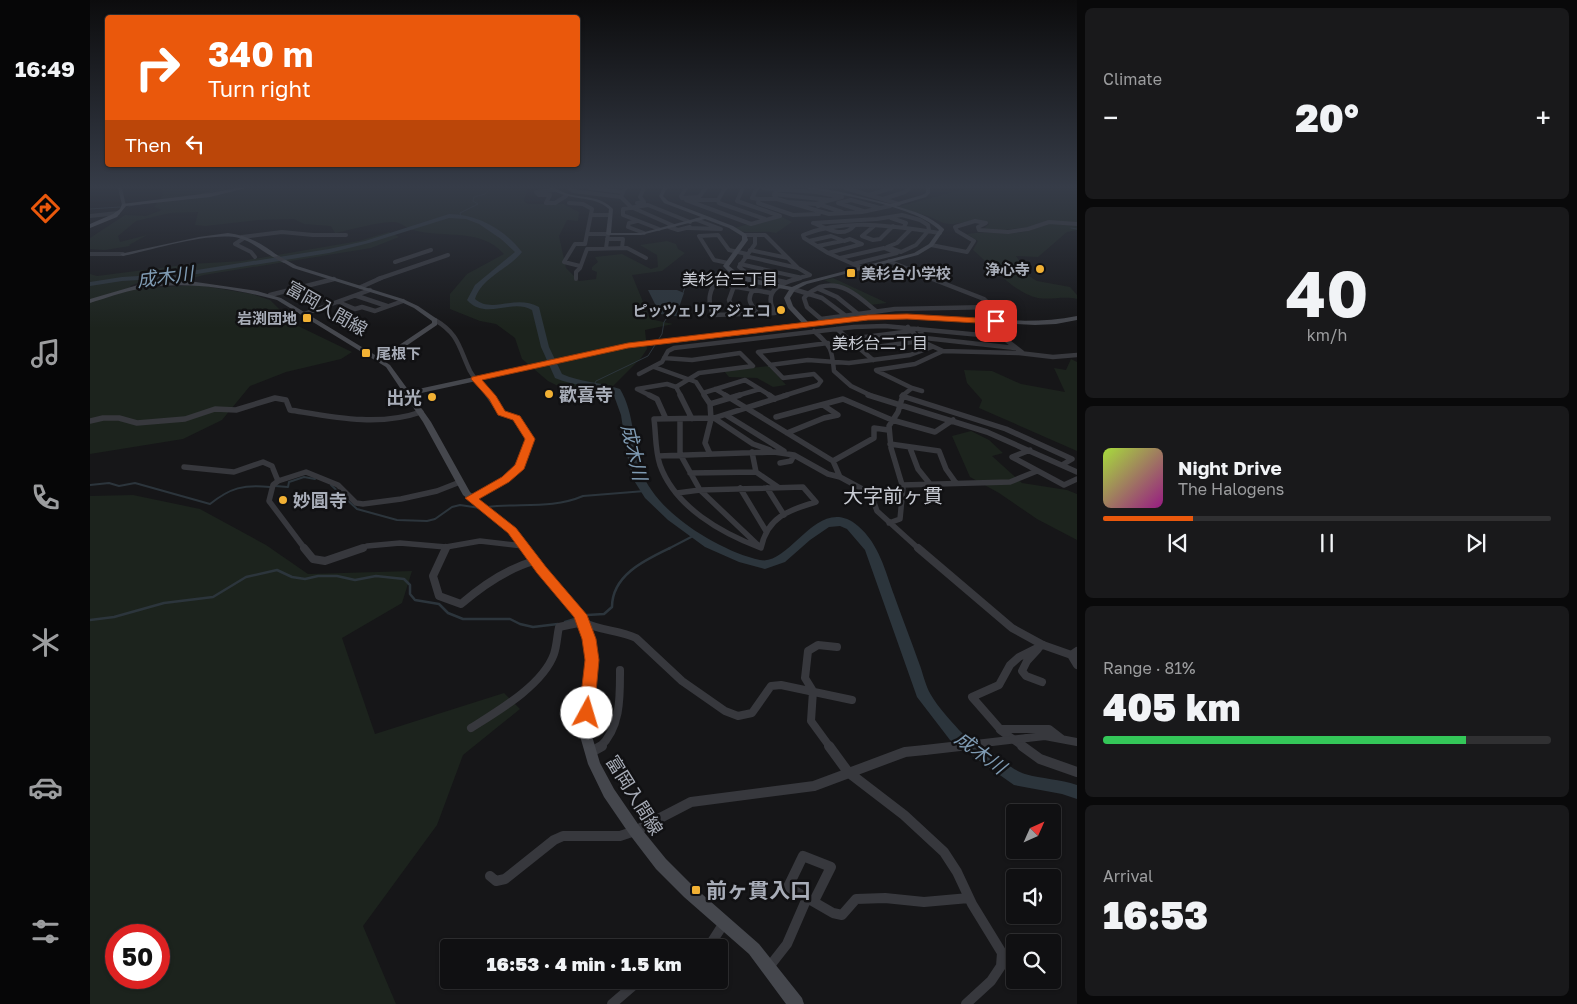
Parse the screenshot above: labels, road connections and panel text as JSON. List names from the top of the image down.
{
  "streets": {
    "street": ["富岡入間線"]
  },
  "districts": ["美杉台三丁目", "美杉台二丁目", "大字前ヶ貫"],
  "water": ["成木川"],
  "places": {
    "other": [
      "浄心寺",
      "ピッツェリア ジェコ",
      "歡喜寺",
      "出光",
      "妙圓寺"
    ],
    "transit": [
      "美杉台小学校",
      "岩渕団地",
      "尾根下",
      "前ヶ貫入口"
    ]
  },
  "north": "top right",
  "page": {
    "tabs": "16:49",
    "tile": [
      "Climate",
      ["40", "km/h"],
      ["Range · 81%", "405 km"],
      ["Arrival", "16:53"]
    ],
    "turn": ["340 m", "Turn right"],
    "heat": ["−", "20°", "+"],
    "then": "Then",
    "song": ["Night Drive", "The Halogens"],
    "limit": "50",
    "trip": "16:53 · 4 min · 1.5 km"
  }
}
